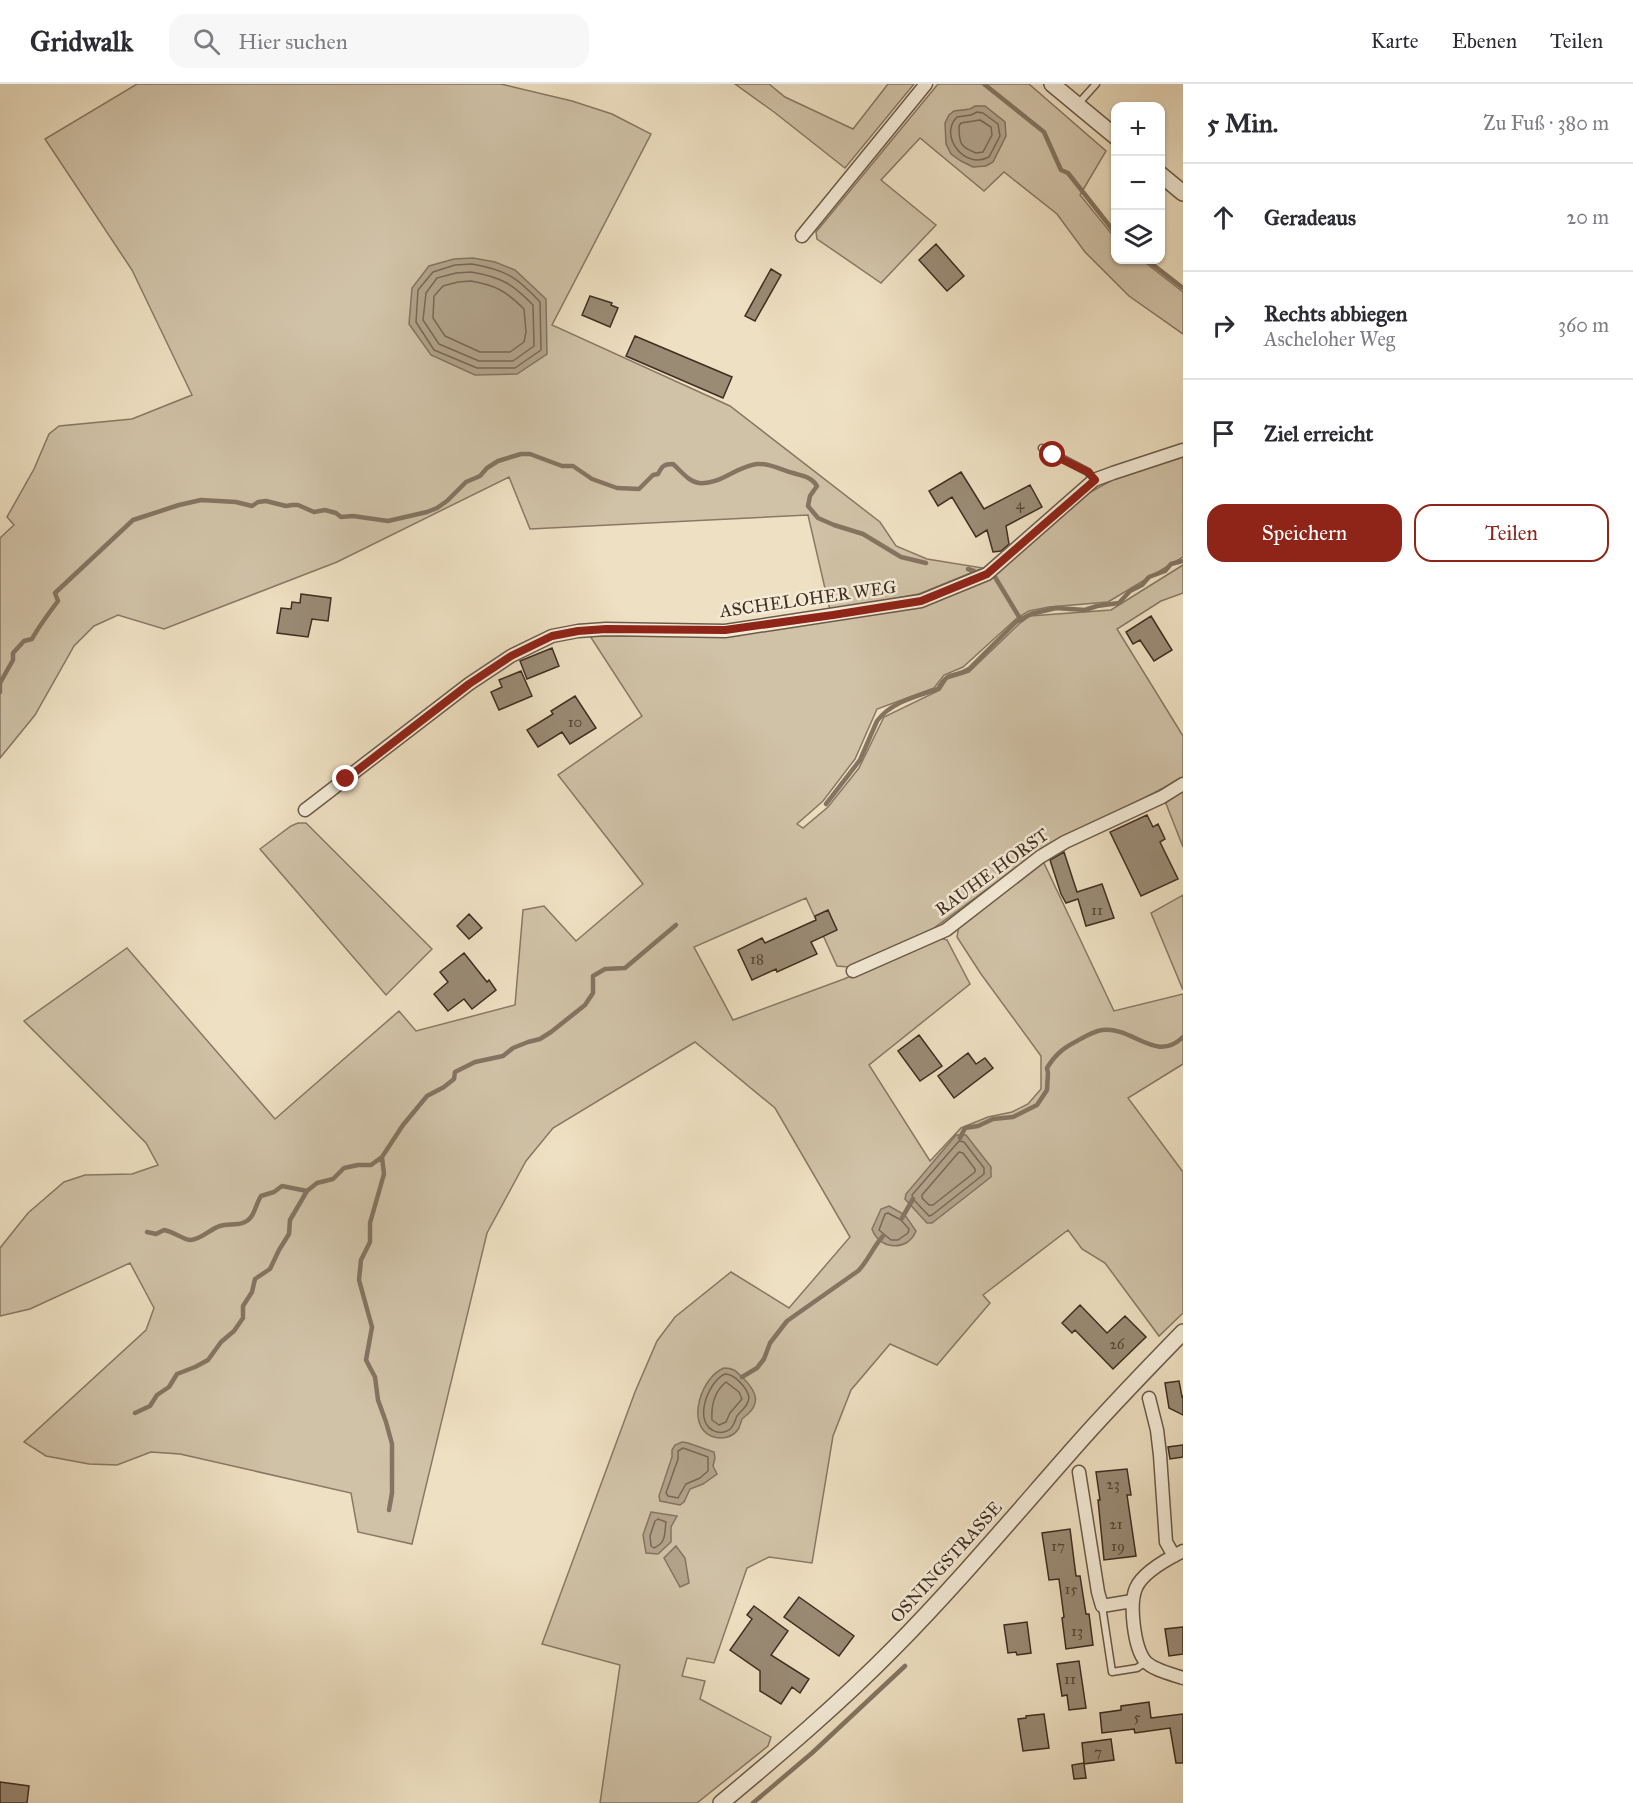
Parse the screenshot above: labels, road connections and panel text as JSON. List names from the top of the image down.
{
  "streets": {
    "street": ["ASCHELOHER WEG", "RAUHE HORST", "OSNINGSTRASSE"]
  },
  "house_numbers": [
    "4",
    "10",
    "11",
    "18",
    "26",
    "23",
    "21",
    "17",
    "19",
    "15",
    "13",
    "11",
    "5",
    "7"
  ],
  "page": {
    "header": "Gridwalk",
    "search": "Hier suchen",
    "nav": ["Karte", "Ebenen", "Teilen"],
    "heading": ["5 Min.", "Zu Fuß · 380 m"],
    "map_buttons": ["+", "−"],
    "list": [
      ["Geradeaus", "20 m"],
      ["Rechts abbiegen", "Ascheloher Weg", "360 m"],
      "Ziel erreicht"
    ],
    "buttons": ["Speichern", "Teilen"]
  }
}
